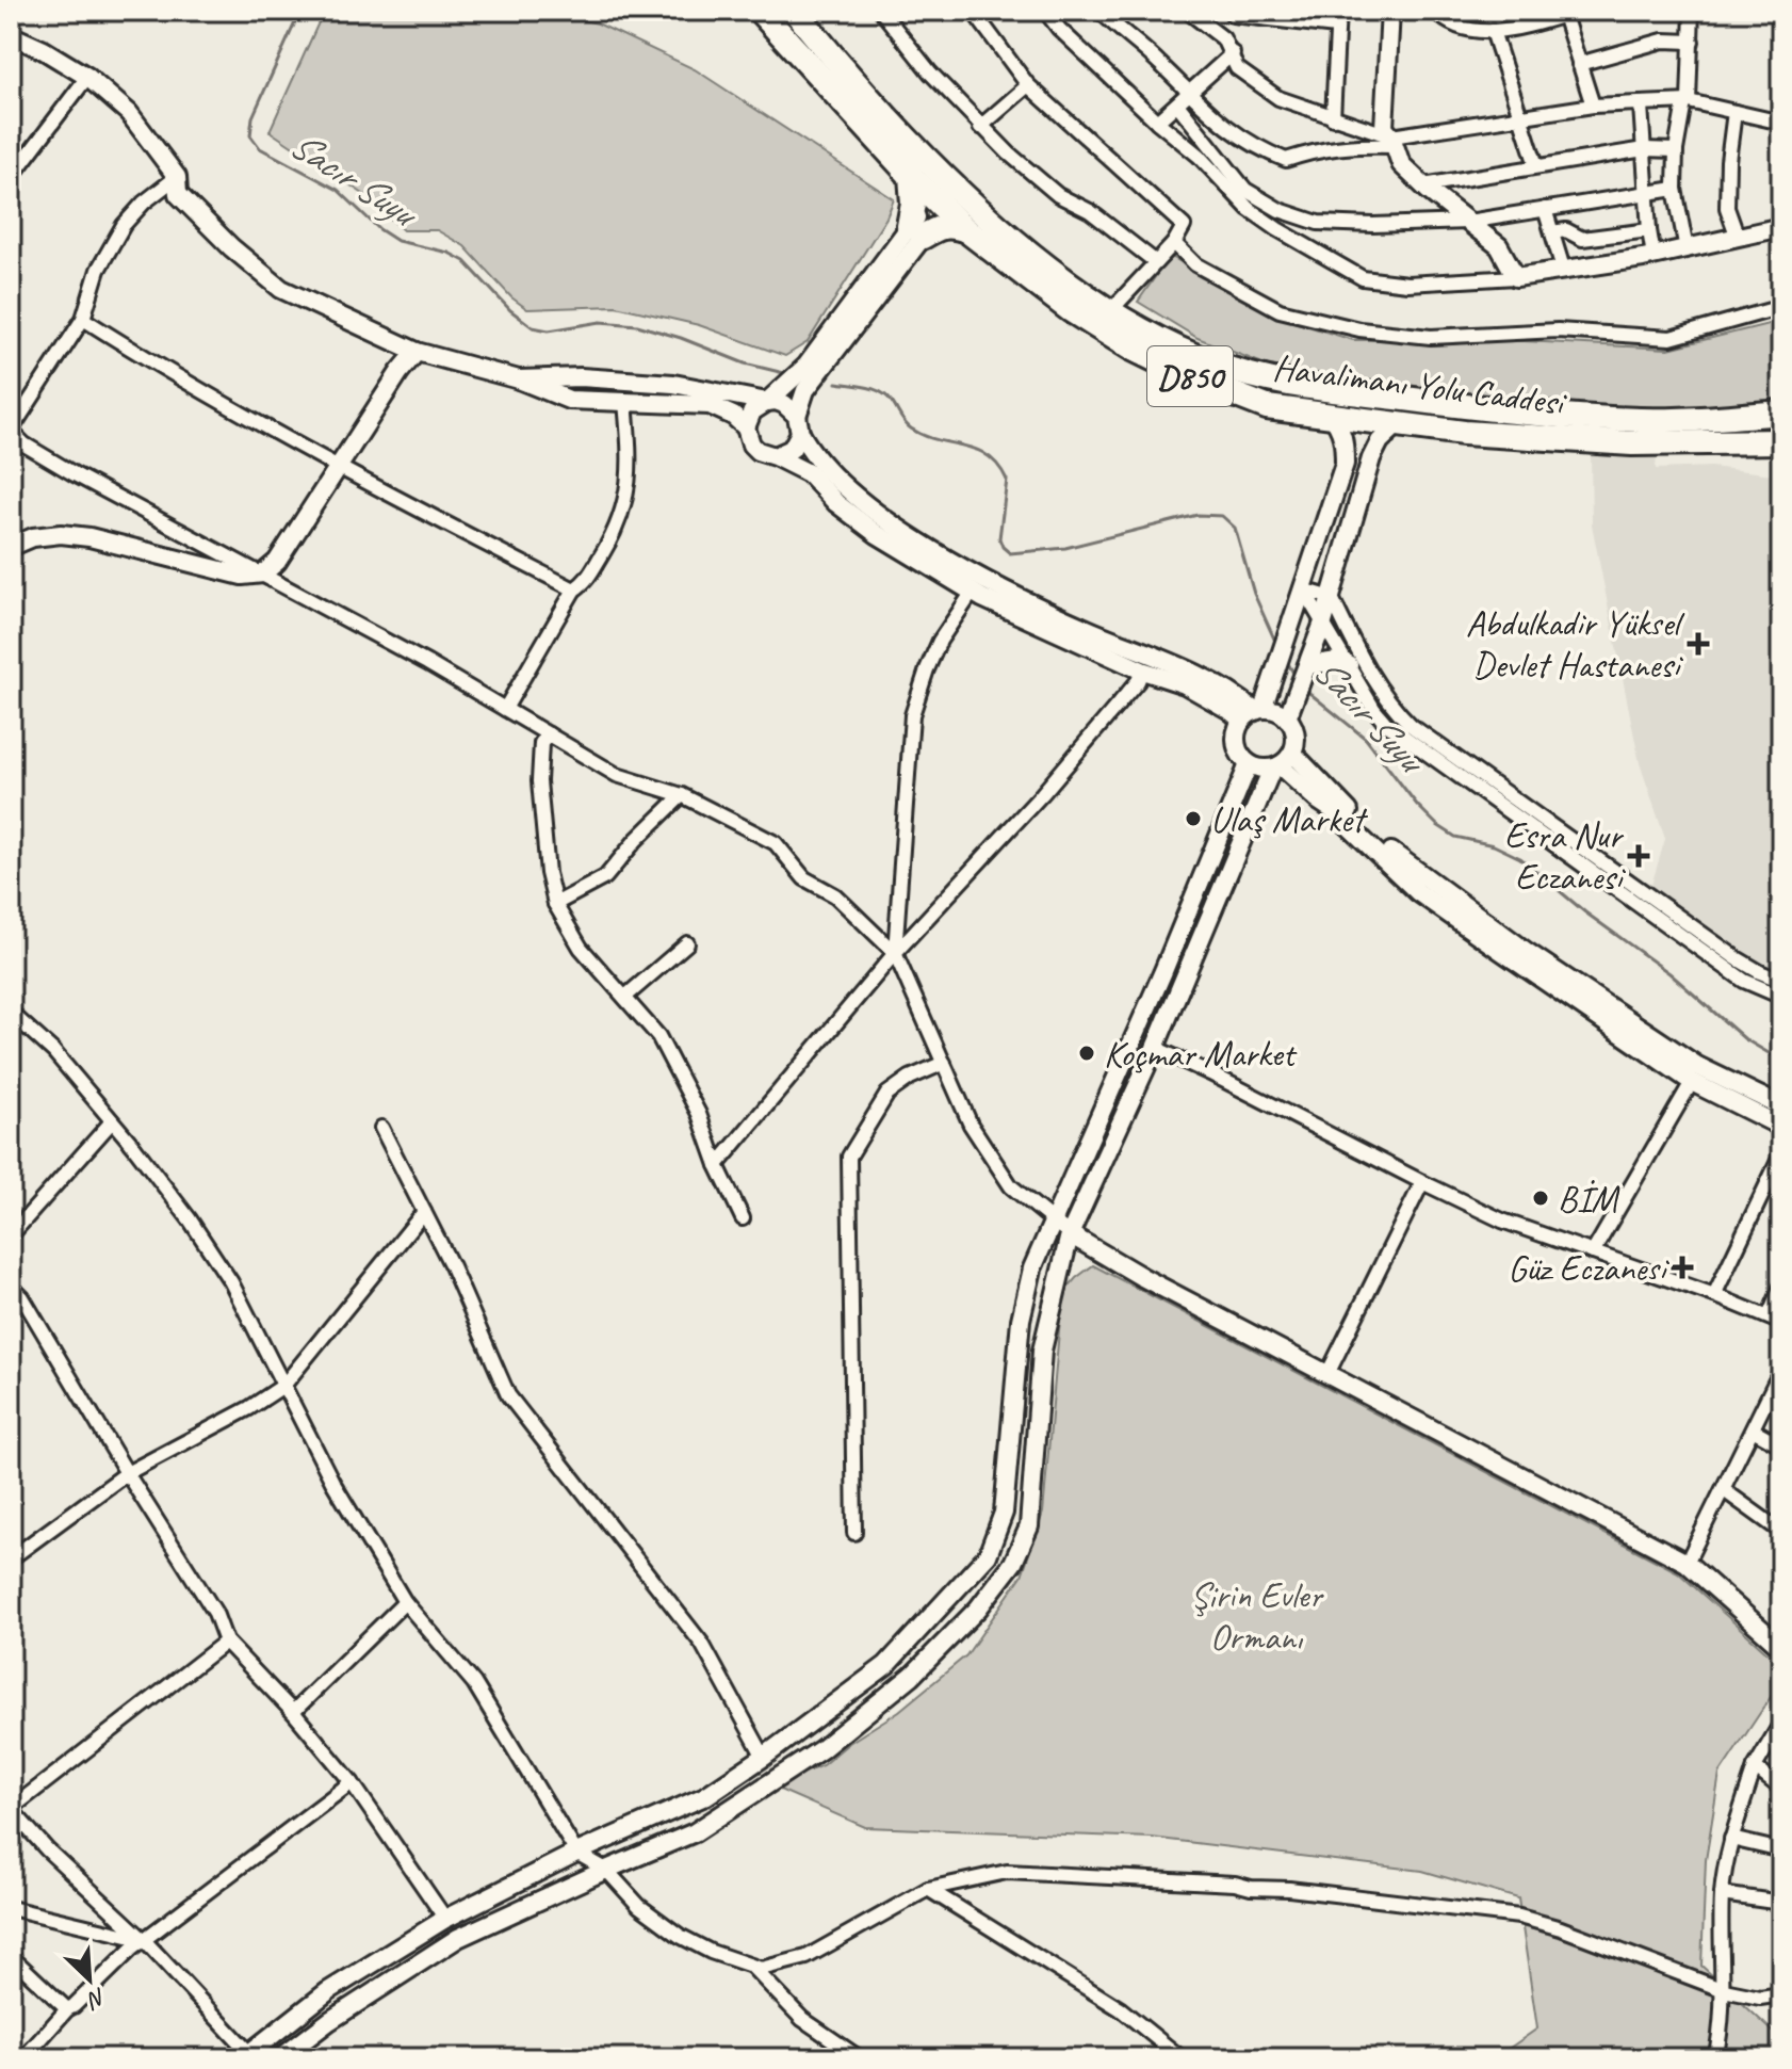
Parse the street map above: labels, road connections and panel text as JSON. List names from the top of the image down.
{
  "streets": {
    "highway": ["D850", "Havalimanı Yolu Caddesi"]
  },
  "water": ["Sacır Suyu"],
  "parks": ["Şirin Evler Ormanı"],
  "places": {
    "health": ["Abdulkadir Yüksel Devlet Hastanesi", "Esra Nur Eczanesi", "Güz Eczanesi"],
    "other": ["Ulaş Market", "Koçmar Market", "BİM"]
  },
  "north": "bottom right"
}
